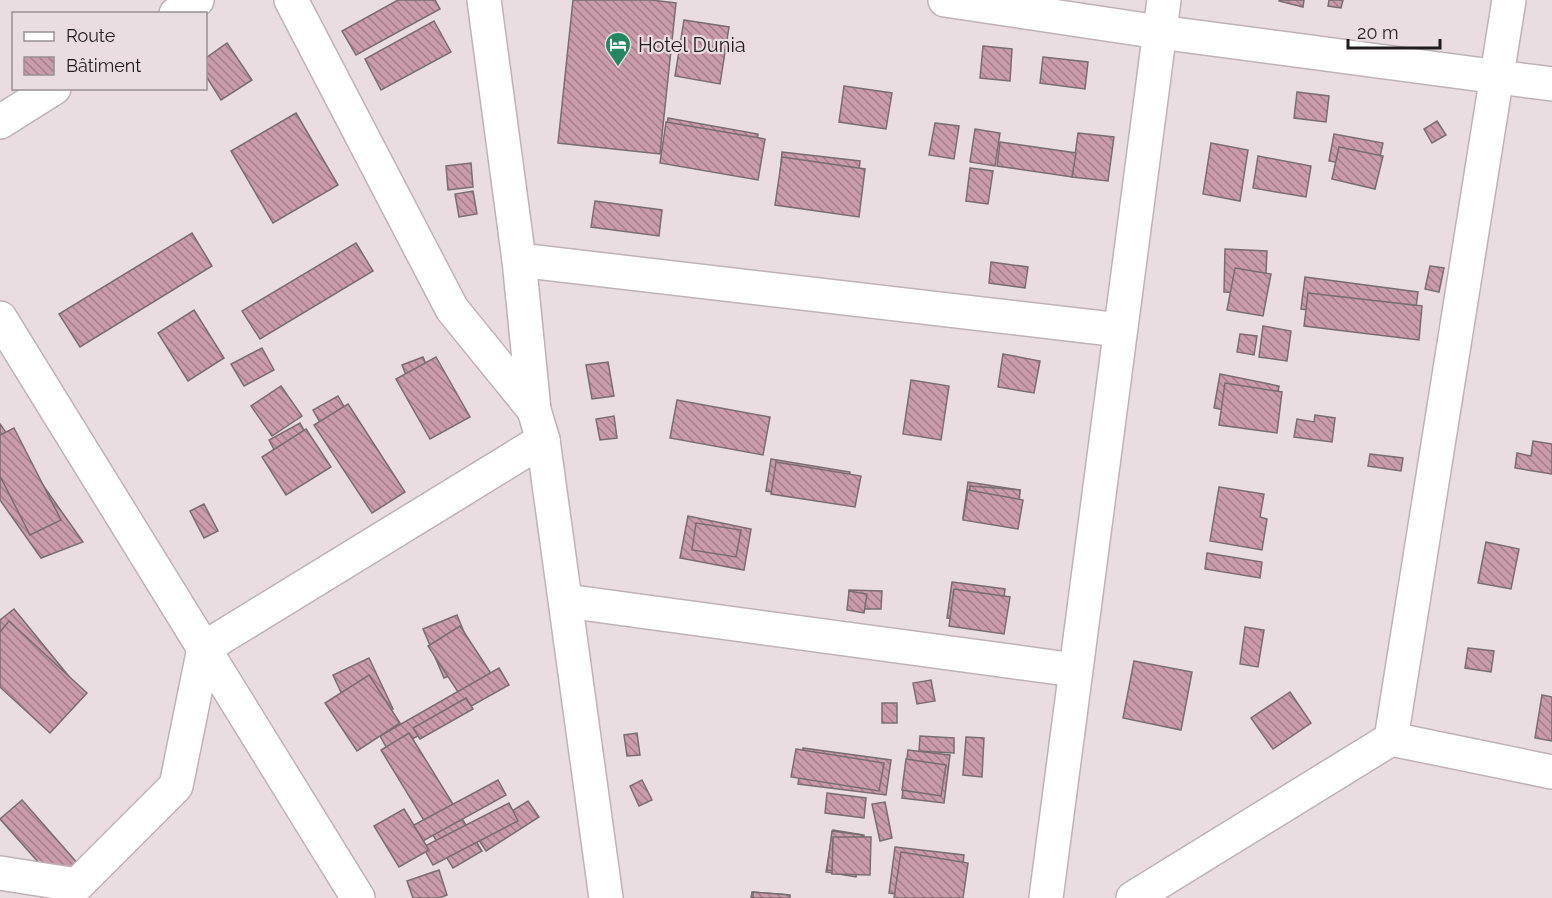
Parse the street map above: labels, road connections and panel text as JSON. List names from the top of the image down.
{
  "places": {
    "hotel": ["Hotel Dunia"]
  },
  "legend": ["Route", "Bâtiment"],
  "scale_bar": "20 m"
}
